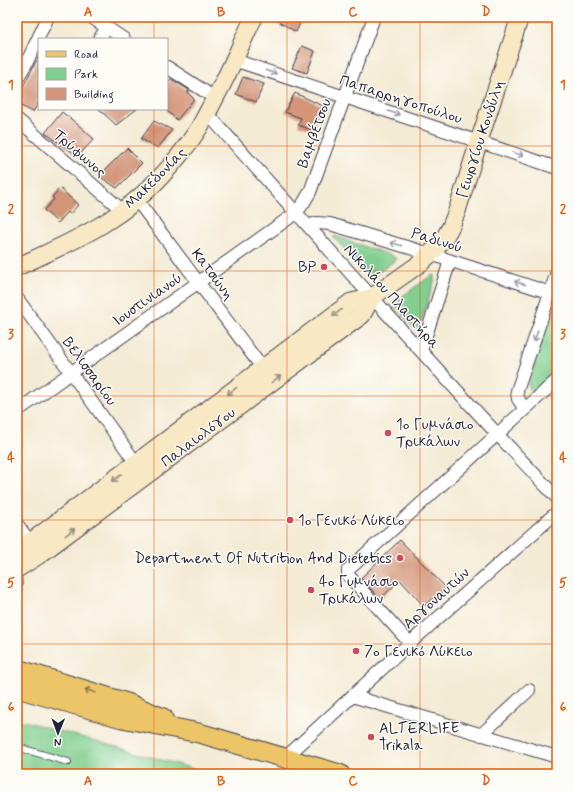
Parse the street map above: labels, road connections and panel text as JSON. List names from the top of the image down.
{
  "streets": {
    "main road": ["Γεωργίου Κονδύλη", "Μακεδονίας", "Παλαιολόγου"],
    "street": [
      "Παπαρρηγοπούλου",
      "Βαμβέτσου",
      "Τρύφωνος",
      "Ραδινού",
      "Κατσώνη",
      "Νικολάου Πλαστήρα",
      "Ιουστινιανού",
      "Βελισσαρίου",
      "Αργοναυτών"
    ]
  },
  "crossings": [
    ["Παπαρρηγοπούλου", "Βαμβέτσου"],
    ["Παπαρρηγοπούλου", "Γεωργίου Κονδύλη"],
    ["Παπαρρηγοπούλου", "Μακεδονίας"],
    ["Βαμβέτσου", "Νικολάου Πλαστήρα"],
    ["Βαμβέτσου", "Ιουστινιανού"],
    ["Γεωργίου Κονδύλη", "Ραδινού"],
    ["Γεωργίου Κονδύλη", "Παλαιολόγου"],
    ["Τρύφωνος", "Μακεδονίας"],
    ["Μακεδονίας", "Κατσώνη"],
    ["Μακεδονίας", "Νικολάου Πλαστήρα"],
    ["Ραδινού", "Νικολάου Πλαστήρα"],
    ["Ραδινού", "Παλαιολόγου"],
    ["Κατσώνη", "Ιουστινιανού"],
    ["Κατσώνη", "Παλαιολόγου"],
    ["Νικολάου Πλαστήρα", "Ιουστινιανού"],
    ["Νικολάου Πλαστήρα", "Παλαιολόγου"],
    ["Ιουστινιανού", "Βελισσαρίου"],
    ["Βελισσαρίου", "Παλαιολόγου"]
  ],
  "one_way": ["Παπαρρηγοπούλου", "Ραδινού"],
  "places": [
    "BP",
    "1ο Γυμνάσιο Τρικάλων",
    "1ο Γενικό Λύκειο",
    "Department Of Nutrition And Dietetics",
    "4ο Γυμνάσιο Τρικάλων",
    "7ο Γενικό Λύκειο",
    "ALTERLIFE Trikala"
  ],
  "legend": ["Road", "Park", "Building"],
  "north": "bottom",
  "grid": {
    "columns": [
      "A",
      "B",
      "C",
      "D"
    ],
    "rows": [
      "1",
      "2",
      "3",
      "4",
      "5",
      "6"
    ]
  }
}
